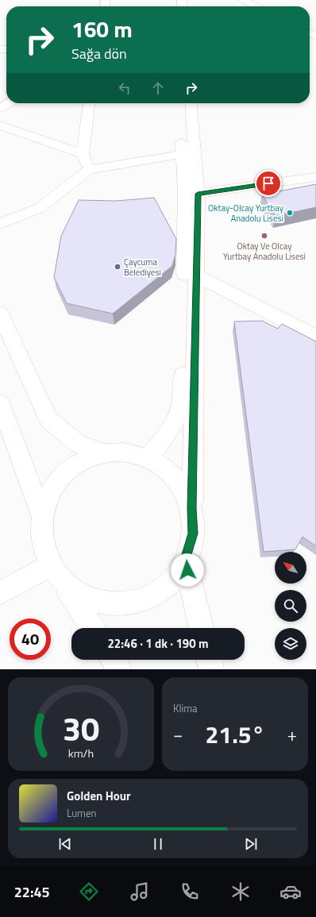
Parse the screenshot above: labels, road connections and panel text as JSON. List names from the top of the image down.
{
  "places": ["Oktay-Olcay Yurtbay Anadolu Lisesi", "Oktay Ve Olcay Yurtbay Anadolu Lisesi", "Çaycuma Belediyesi"],
  "north": "top left",
  "page": {
    "turn": ["160 m", "Sağa dön"],
    "limit": "40",
    "trip": "22:46 · 1 dk · 190 m",
    "tile": "Klima",
    "heat": ["−", "21.5°", "+"],
    "song": ["Golden Hour", "Lumen"],
    "tabs": "22:45",
    "gauge": ["30", "km/h"]
  }
}
